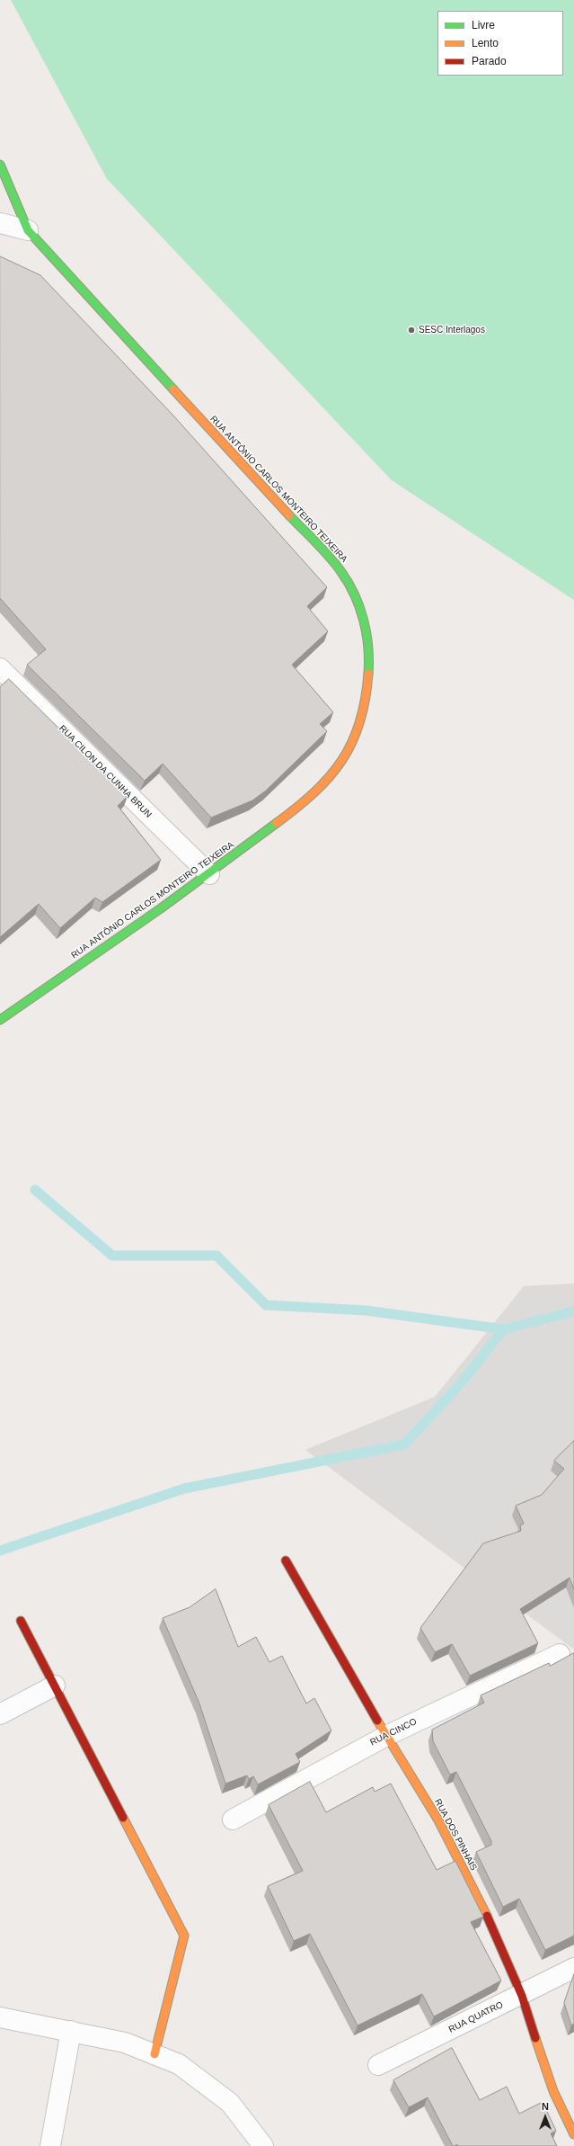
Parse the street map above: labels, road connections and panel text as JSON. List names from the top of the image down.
{
  "streets": {
    "street": [
      "RUA ANTÔNIO CARLOS MONTEIRO TEIXEIRA",
      "RUA CILON DA CUNHA BRUN",
      "RUA CINCO",
      "RUA DOS PINHAIS",
      "RUA QUATRO"
    ]
  },
  "crossings": [
    ["RUA ANTÔNIO CARLOS MONTEIRO TEIXEIRA", "RUA CILON DA CUNHA BRUN"],
    ["RUA CINCO", "RUA DOS PINHAIS"],
    ["RUA DOS PINHAIS", "RUA QUATRO"]
  ],
  "places": ["SESC Interlagos"],
  "legend": ["Livre", "Lento", "Parado"],
  "north": "top"
}
